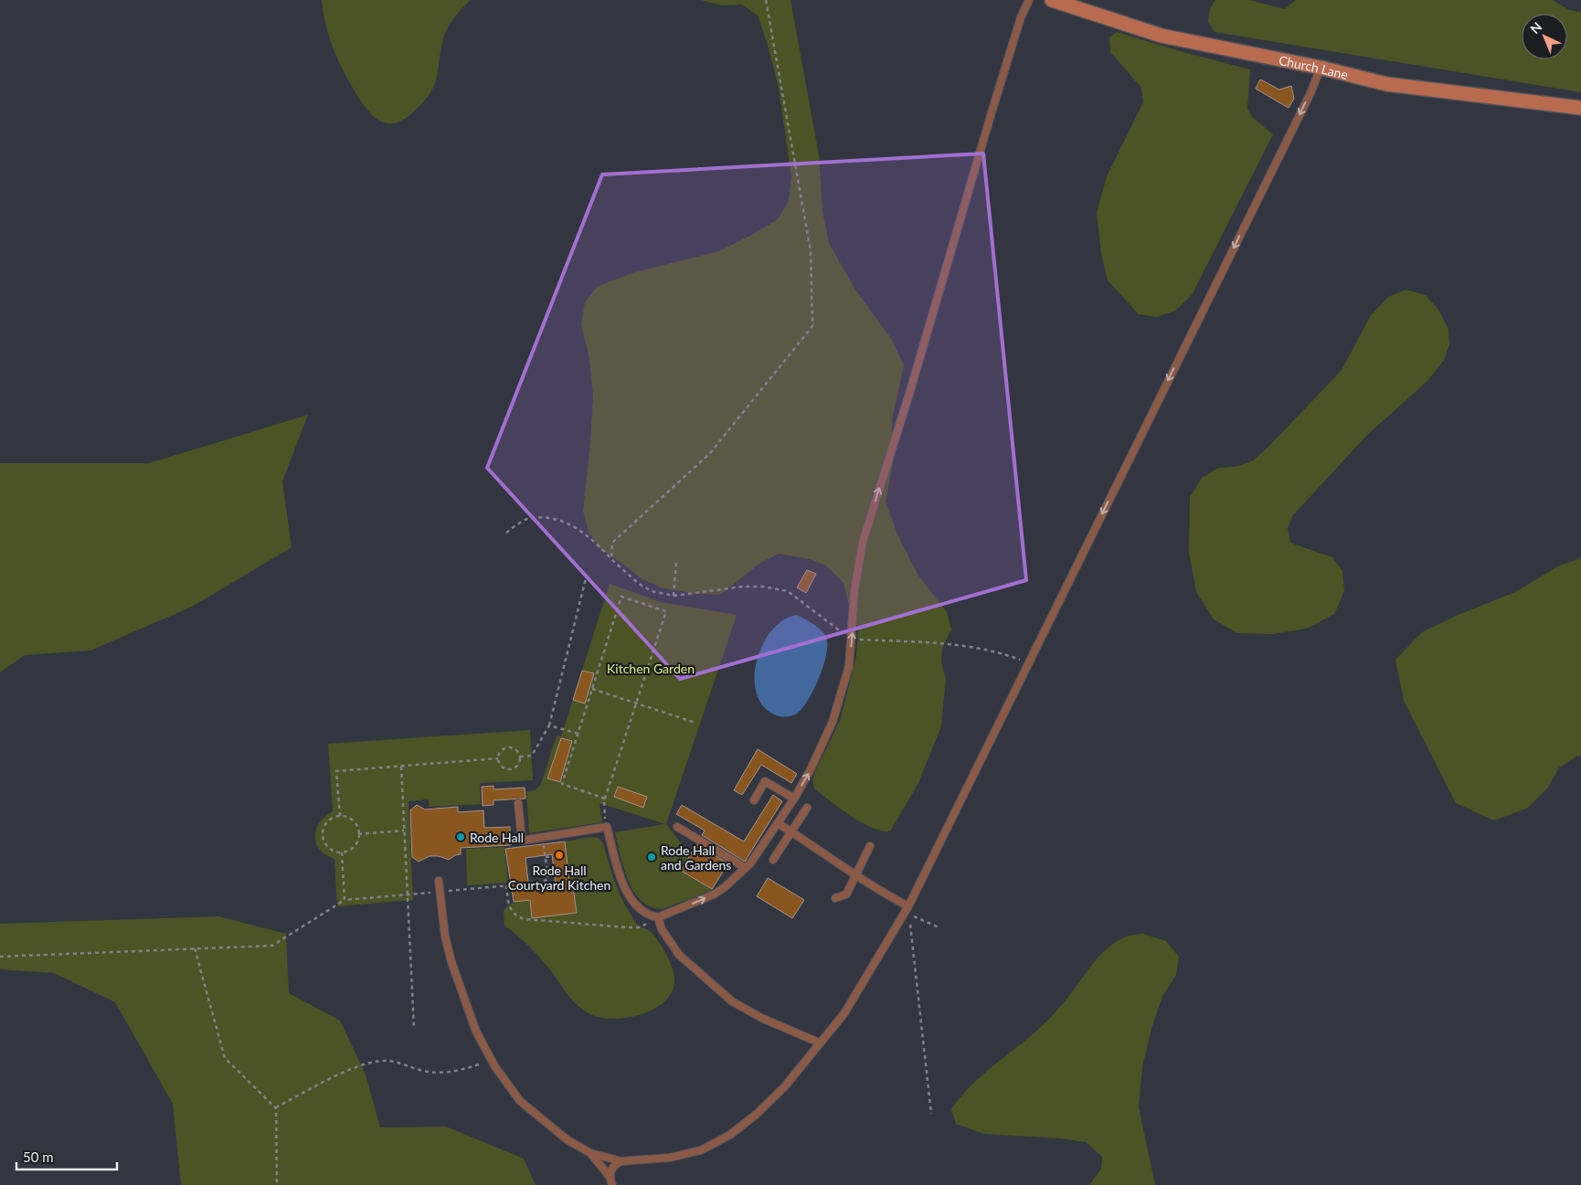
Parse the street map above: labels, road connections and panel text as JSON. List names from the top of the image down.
{
  "streets": {
    "street": ["Church Lane"]
  },
  "parks": ["Kitchen Garden"],
  "places": ["Rode Hall", "Rode Hall Courtyard Kitchen", "Rode Hall and Gardens"],
  "scale_bar": "50 m",
  "north": "top left"
}
